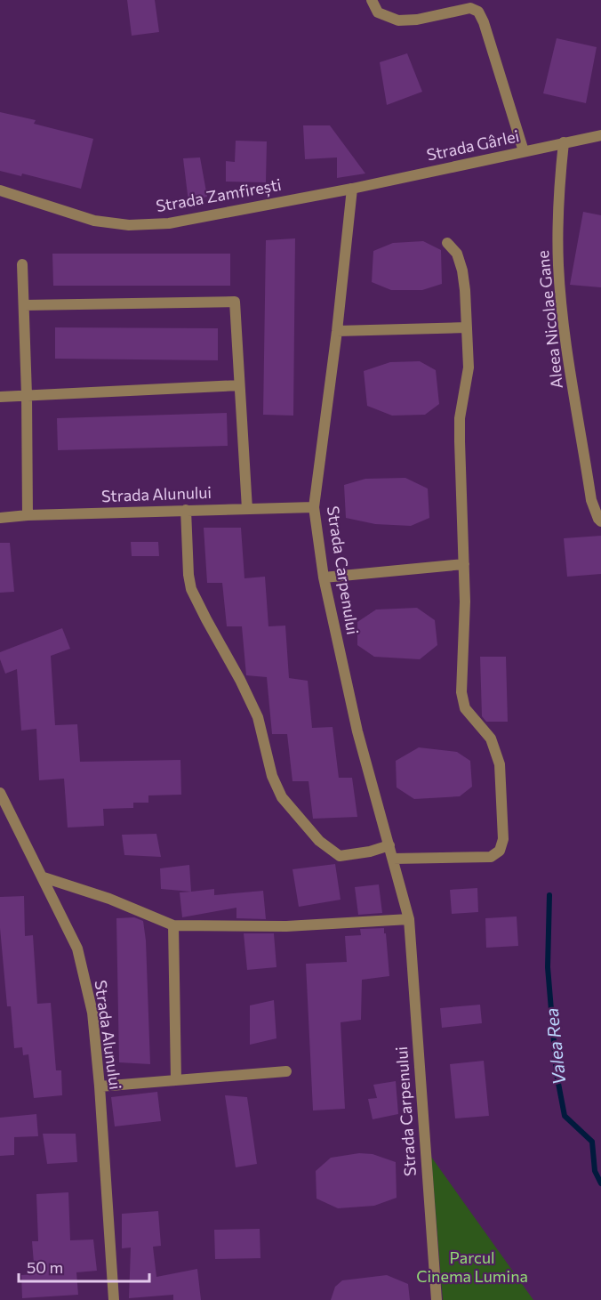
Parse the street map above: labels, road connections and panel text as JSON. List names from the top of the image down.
{
  "streets": {
    "street": [
      "Strada Gârlei",
      "Strada Zamfirești",
      "Aleea Nicolae Gane",
      "Strada Alunului",
      "Strada Carpenului"
    ]
  },
  "crossings": [
    ["Strada Gârlei", "Strada Zamfirești"],
    ["Strada Gârlei", "Aleea Nicolae Gane"],
    ["Strada Gârlei", "Strada Carpenului"],
    ["Strada Zamfirești", "Strada Carpenului"],
    ["Strada Alunului", "Strada Carpenului"]
  ],
  "water": ["Valea Rea"],
  "parks": ["Parcul Cinema Lumina"],
  "scale_bar": "50 m"
}
